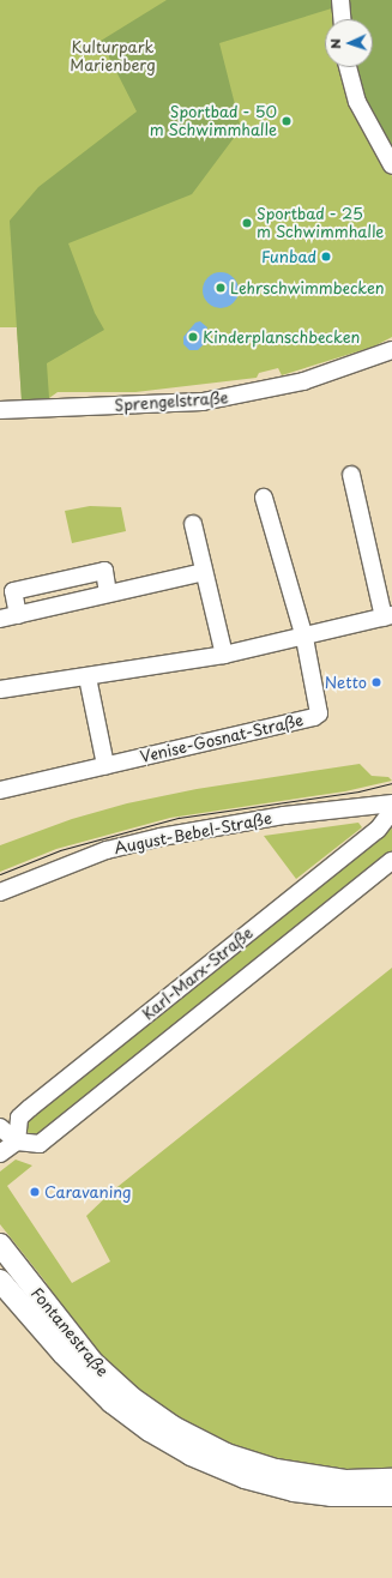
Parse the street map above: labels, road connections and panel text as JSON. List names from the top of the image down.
{
  "streets": {
    "main road": ["Fontanestraße"],
    "street": [
      "Sprengelstraße",
      "Venise-Gosnat-Straße",
      "August-Bebel-Straße",
      "Karl-Marx-Straße"
    ]
  },
  "parks": ["Kulturpark Marienberg"],
  "places": [
    "Sportbad - 50 m Schwimmhalle",
    "Sportbad - 25 m Schwimmhalle",
    "Funbad",
    "Lehrschwimmbecken",
    "Kinderplanschbecken",
    "Netto",
    "Caravaning"
  ],
  "north": "left"
}
